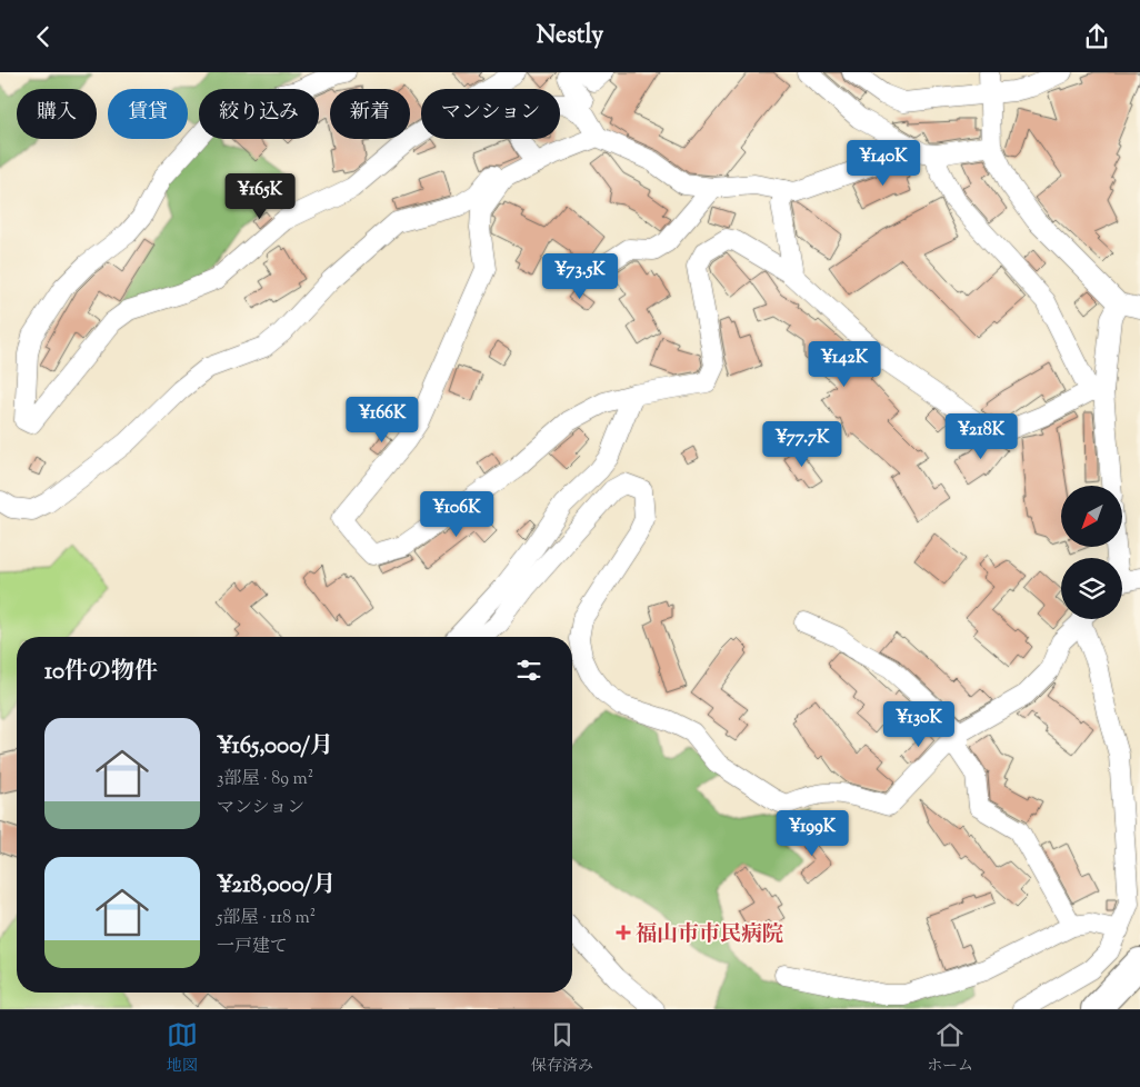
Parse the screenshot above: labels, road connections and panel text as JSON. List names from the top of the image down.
{
  "places": {
    "health": ["福山市市民病院"]
  },
  "north": "bottom left",
  "page": {
    "header": "Nestly",
    "chip": [
      "購入",
      "賃貸",
      "絞り込み",
      "新着",
      "マンション"
    ],
    "price": [
      "¥140K",
      "¥165K",
      "¥73.5K",
      "¥142K",
      "¥166K",
      "¥218K",
      "¥77.7K",
      "¥106K",
      "¥130K",
      "¥199K"
    ],
    "heading": "10件の物件",
    "list": [
      {
        "name": "¥165,000/月",
        "note": "3部屋 · 89 m² · マンション"
      },
      {
        "name": "¥218,000/月",
        "note": "5部屋 · 118 m² · 一戸建て"
      }
    ],
    "tabs": ["地図", "保存済み", "ホーム"]
  }
}
